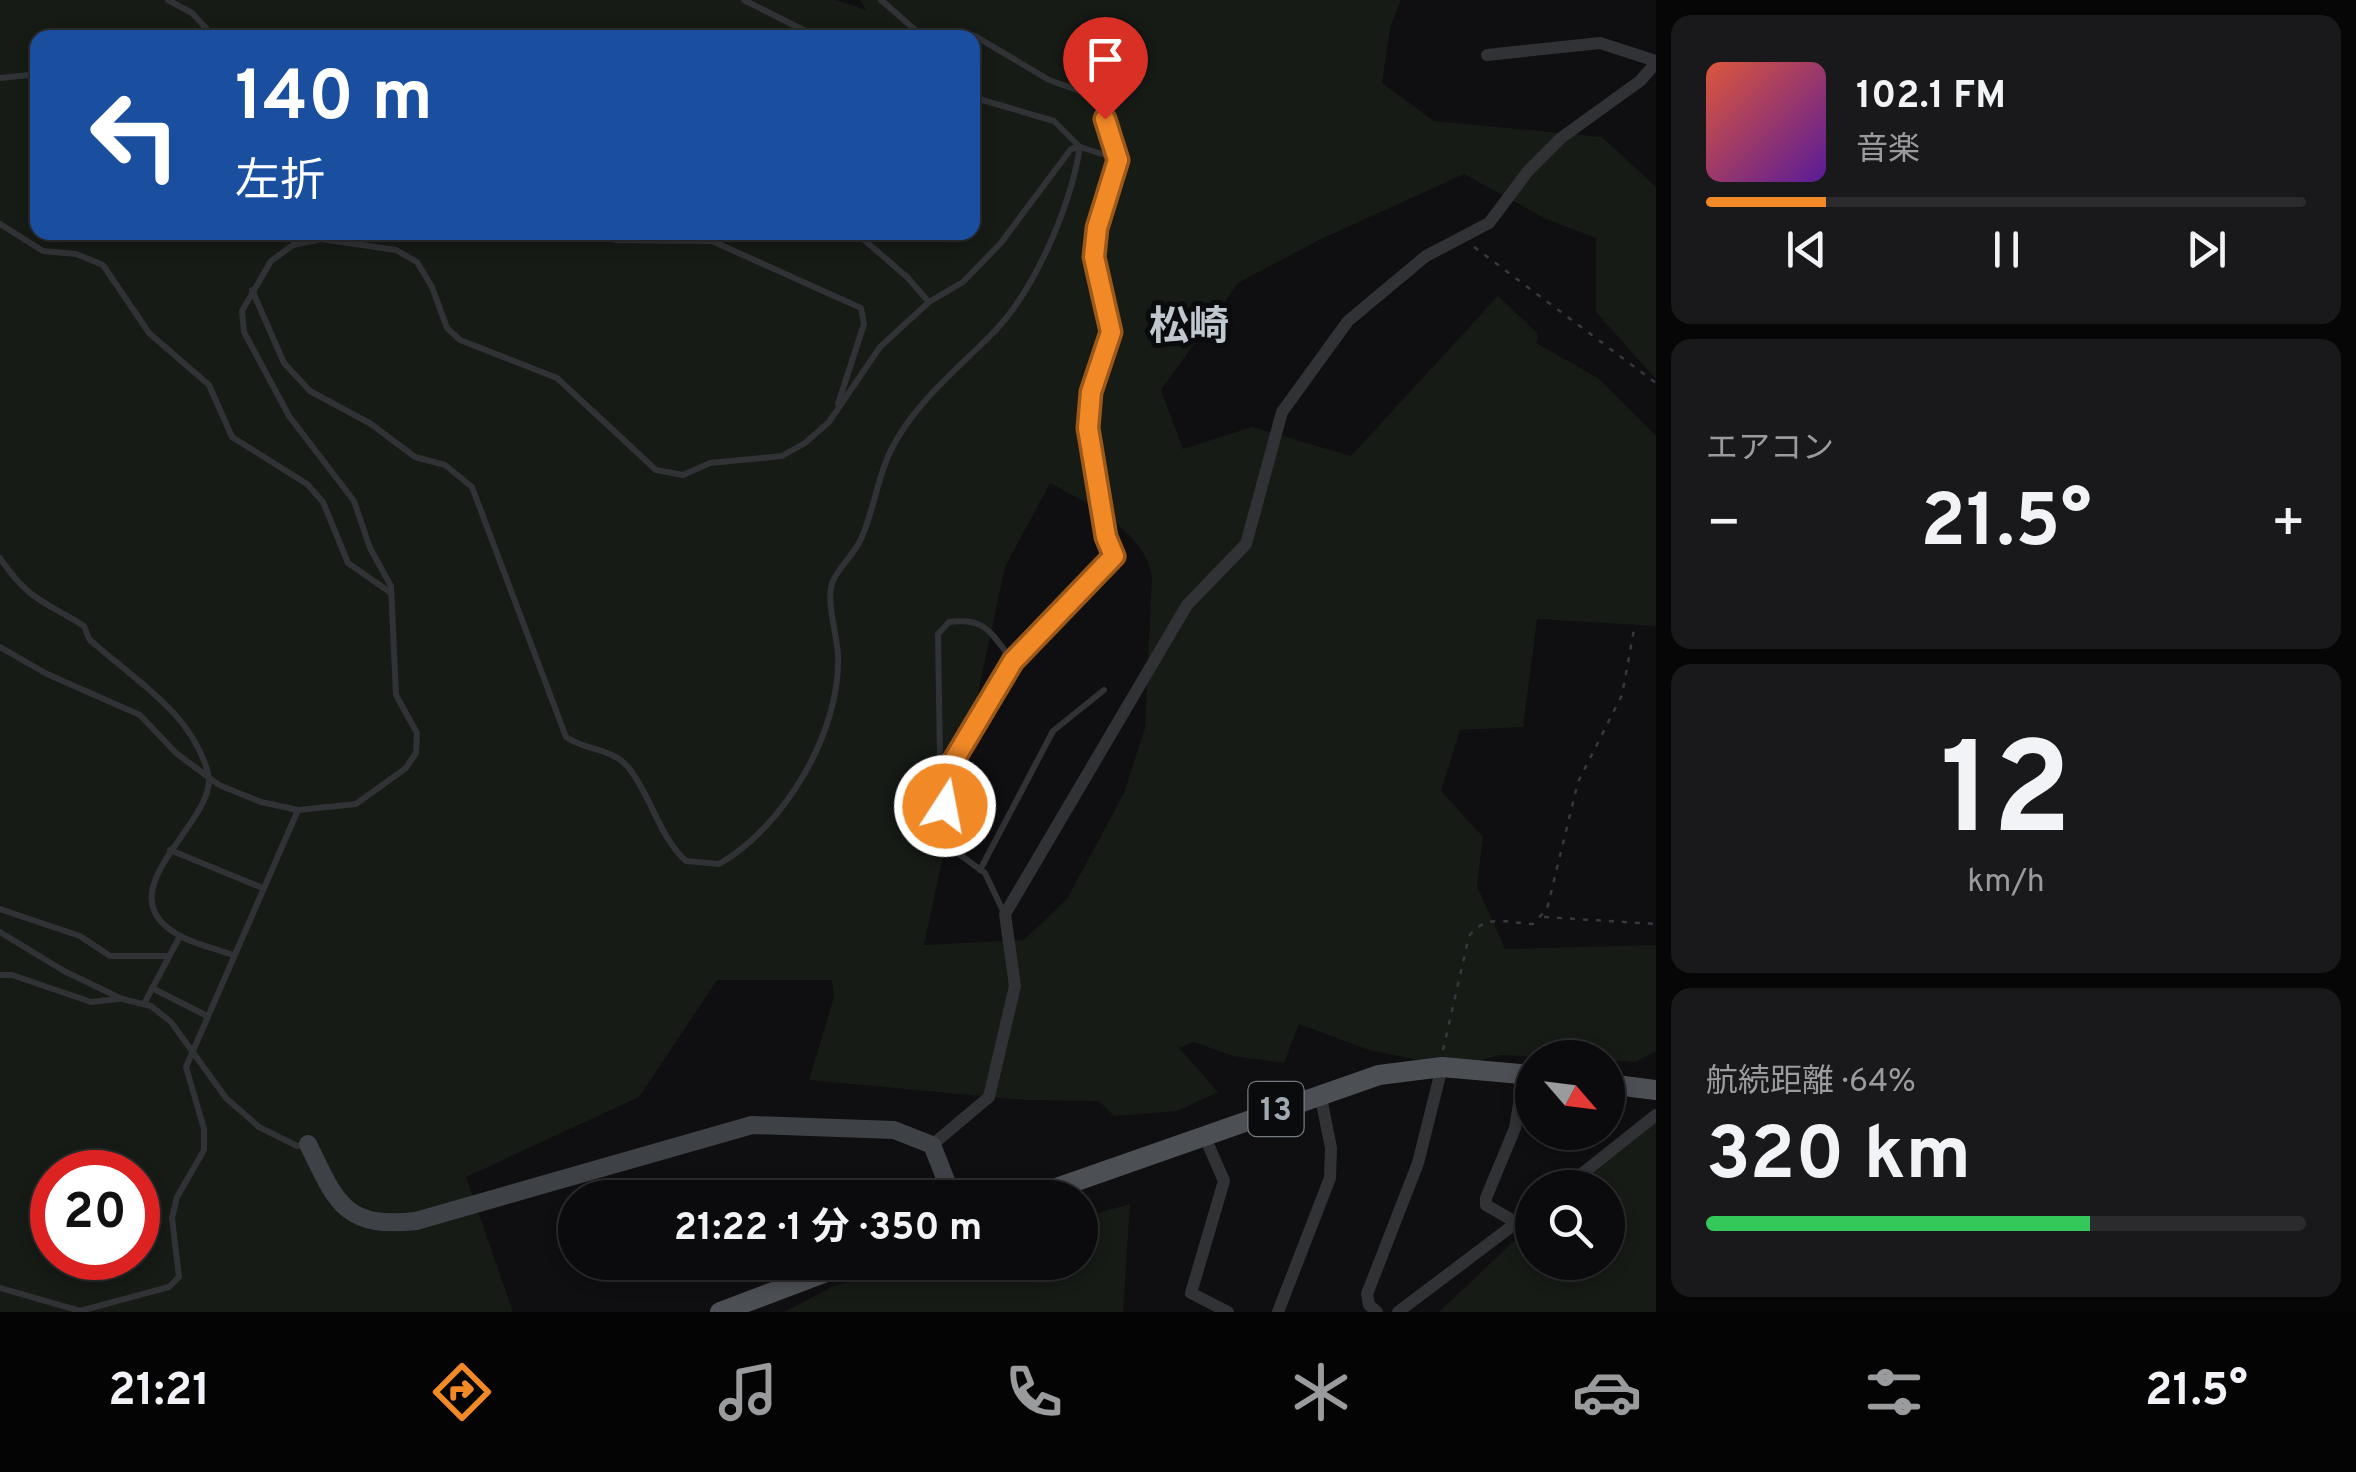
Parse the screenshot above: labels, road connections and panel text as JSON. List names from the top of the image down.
{
  "streets": {
    "main road": ["13"]
  },
  "districts": ["松崎"],
  "north": "bottom right",
  "page": {
    "turn": ["140 m", "左折"],
    "song": ["102.1 FM", "音楽"],
    "tile": [
      "エアコン",
      ["12", "km/h"],
      ["航続距離 · 64%", "320 km"]
    ],
    "heat": ["−", "21.5°", "+"],
    "limit": "20",
    "trip": "21:22 · 1 分 · 350 m",
    "tabs": ["21:21", "21.5°"]
  }
}
